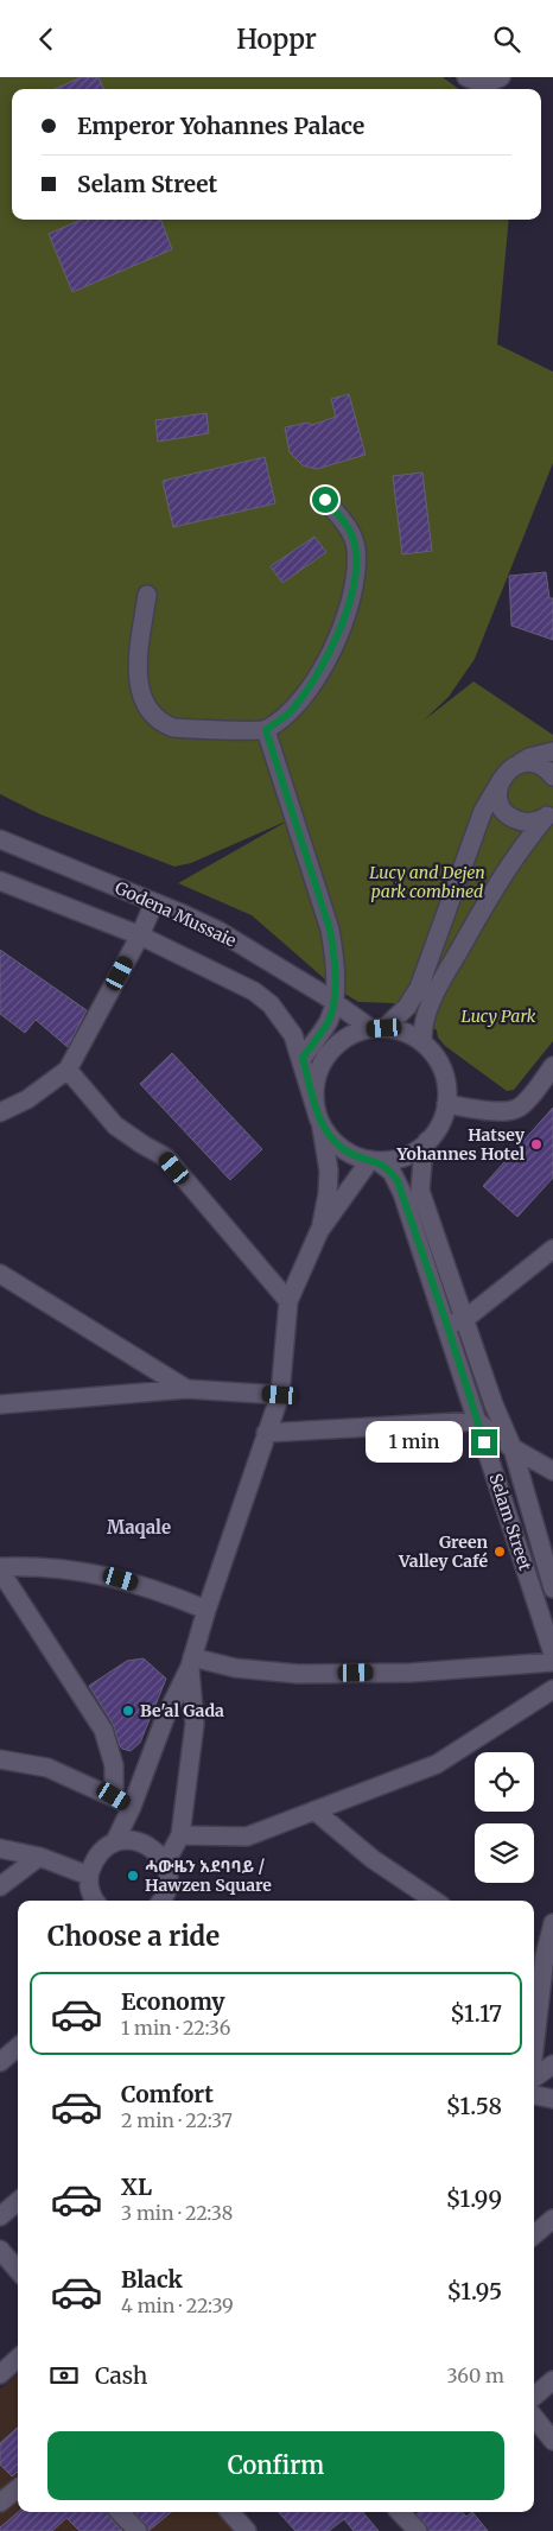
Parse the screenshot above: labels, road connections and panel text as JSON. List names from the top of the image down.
{
  "streets": {
    "street": ["Godena Mussaie", "Selam Street"]
  },
  "crossings": [
    ["Godena Mussaie", "Selam Street"]
  ],
  "districts": ["Maqale"],
  "parks": ["Lucy and Dejen park combined", "Lucy Park"],
  "places": [
    "Hatsey Yohannes Hotel",
    "Green Valley Café",
    "Be'al Gada",
    "ሓውዜን አደባባይ / Hawzen Square"
  ],
  "page": {
    "header": "Hoppr",
    "banner": ["Emperor Yohannes Palace", "Selam Street"],
    "bubble": "1 min",
    "heading": "Choose a ride",
    "list": [
      {
        "name": "Economy",
        "note": "1 min · 22:36",
        "value": "$1.17"
      },
      {
        "name": "Comfort",
        "note": "2 min · 22:37",
        "value": "$1.58"
      },
      {
        "name": "XL",
        "note": "3 min · 22:38",
        "value": "$1.99"
      },
      {
        "name": "Black",
        "note": "4 min · 22:39",
        "value": "$1.95"
      }
    ],
    "pay": ["Cash", "360 m"],
    "buttons": "Confirm"
  }
}
